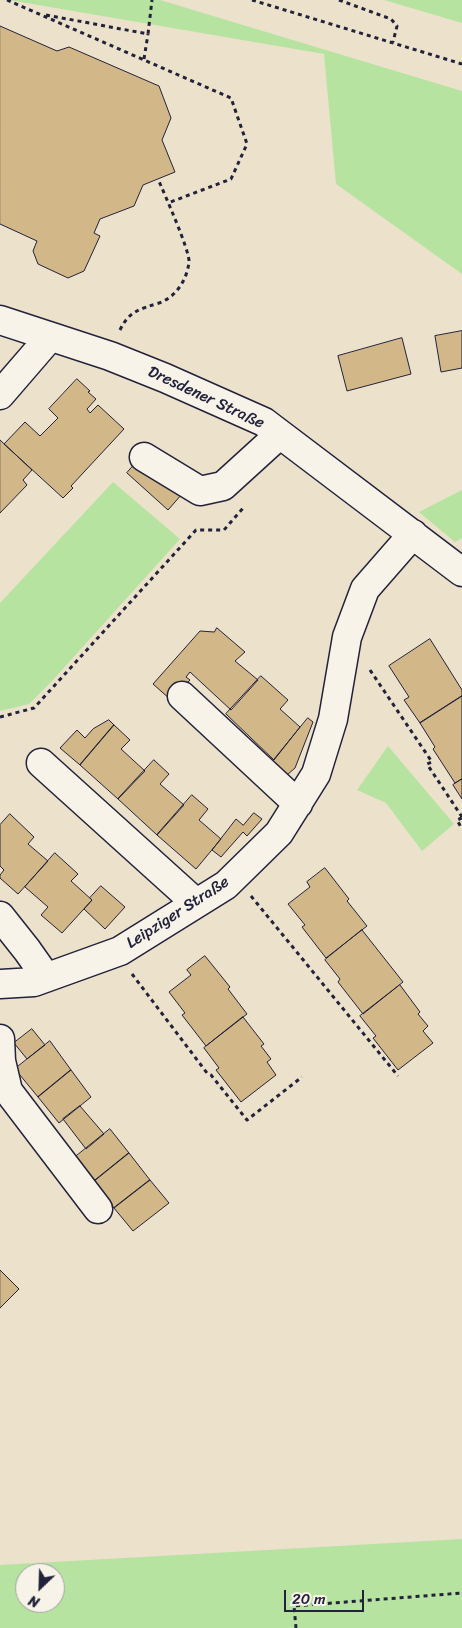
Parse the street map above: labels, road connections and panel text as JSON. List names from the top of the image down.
{
  "streets": {
    "street": ["Dresdener Straße", "Leipziger Straße"]
  },
  "crossings": [
    ["Dresdener Straße", "Leipziger Straße"]
  ],
  "scale_bar": "20 m",
  "north": "bottom left"
}
